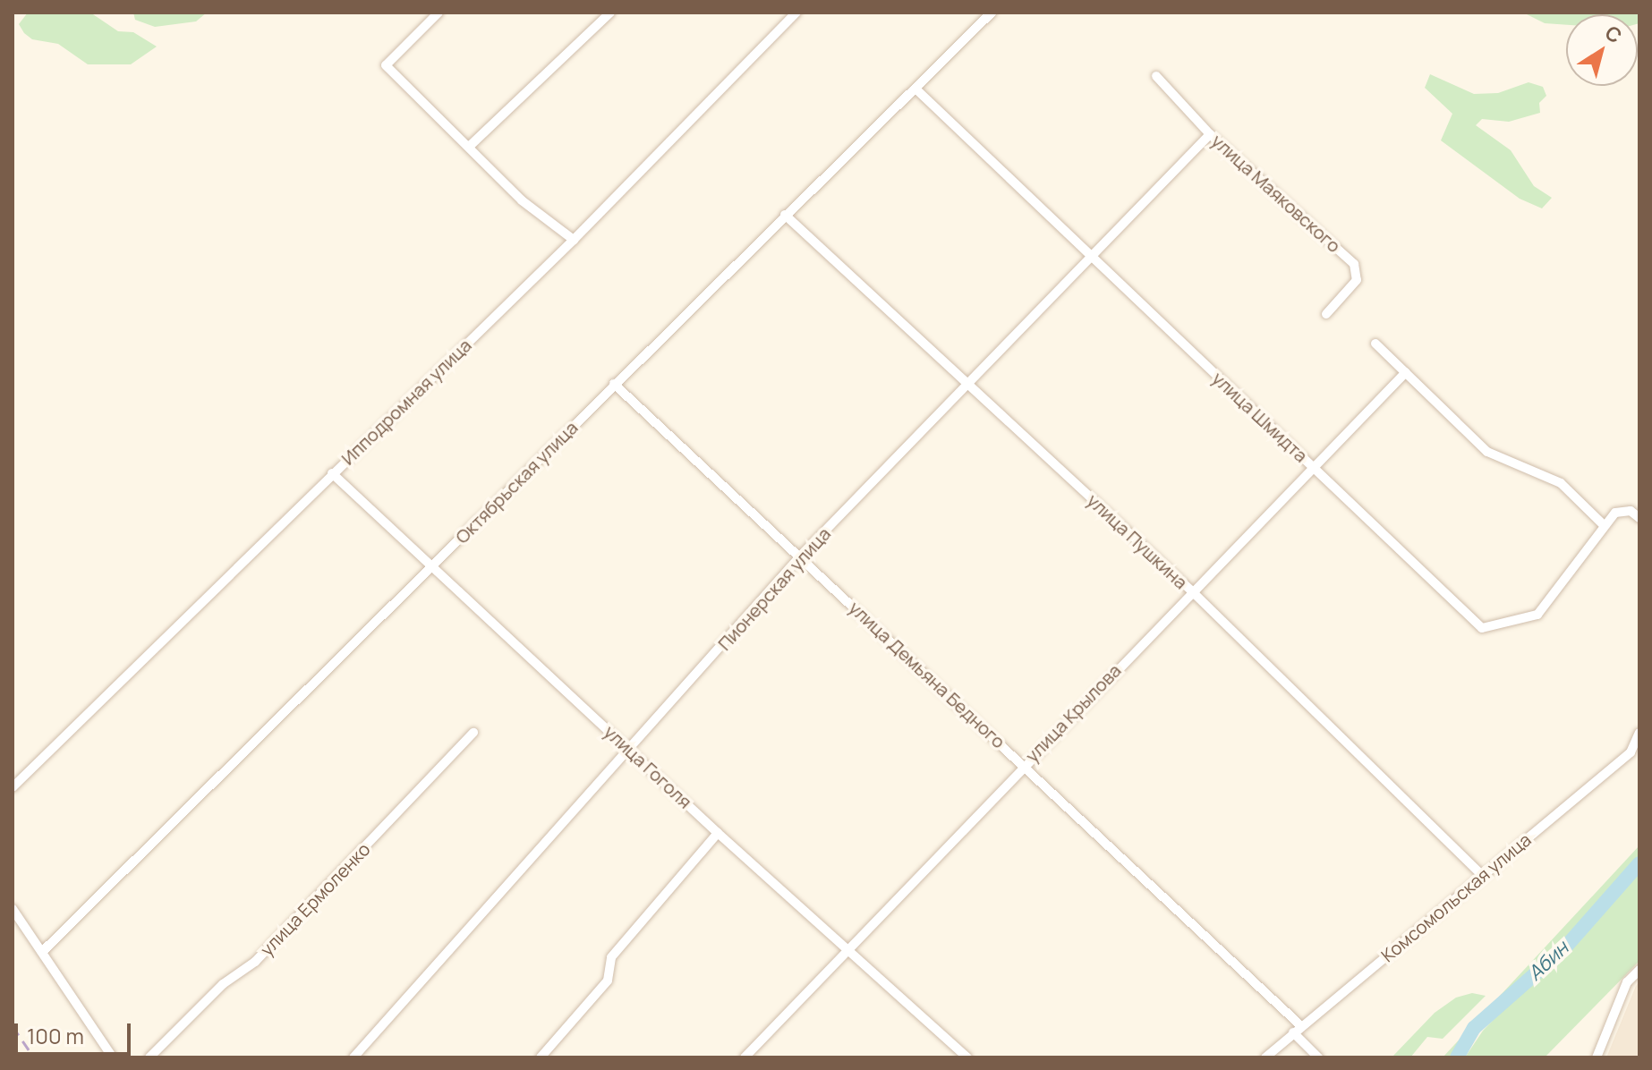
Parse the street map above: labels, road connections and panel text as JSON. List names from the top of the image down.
{
  "streets": {
    "street": [
      "улица Маяковского",
      "Ипподромная улица",
      "улица Шмидта",
      "Октябрьская улица",
      "улица Пушкина",
      "Пионерская улица",
      "улица Демьяна Бедного",
      "улица Крылова",
      "улица Гоголя",
      "Комсомольская улица",
      "улица Ермоленко"
    ]
  },
  "crossings": [
    ["улица Маяковского", "Пионерская улица"],
    ["Ипподромная улица", "улица Гоголя"],
    ["улица Шмидта", "Октябрьская улица"],
    ["улица Шмидта", "Пионерская улица"],
    ["улица Шмидта", "улица Крылова"],
    ["Октябрьская улица", "улица Пушкина"],
    ["Октябрьская улица", "улица Демьяна Бедного"],
    ["Октябрьская улица", "улица Гоголя"],
    ["улица Пушкина", "Пионерская улица"],
    ["улица Пушкина", "улица Крылова"],
    ["улица Пушкина", "Комсомольская улица"],
    ["Пионерская улица", "улица Демьяна Бедного"],
    ["Пионерская улица", "улица Гоголя"],
    ["улица Демьяна Бедного", "улица Крылова"],
    ["улица Демьяна Бедного", "Комсомольская улица"],
    ["улица Крылова", "улица Гоголя"]
  ],
  "water": ["Абин"],
  "scale_bar": "100 m",
  "north": "top right"
}
